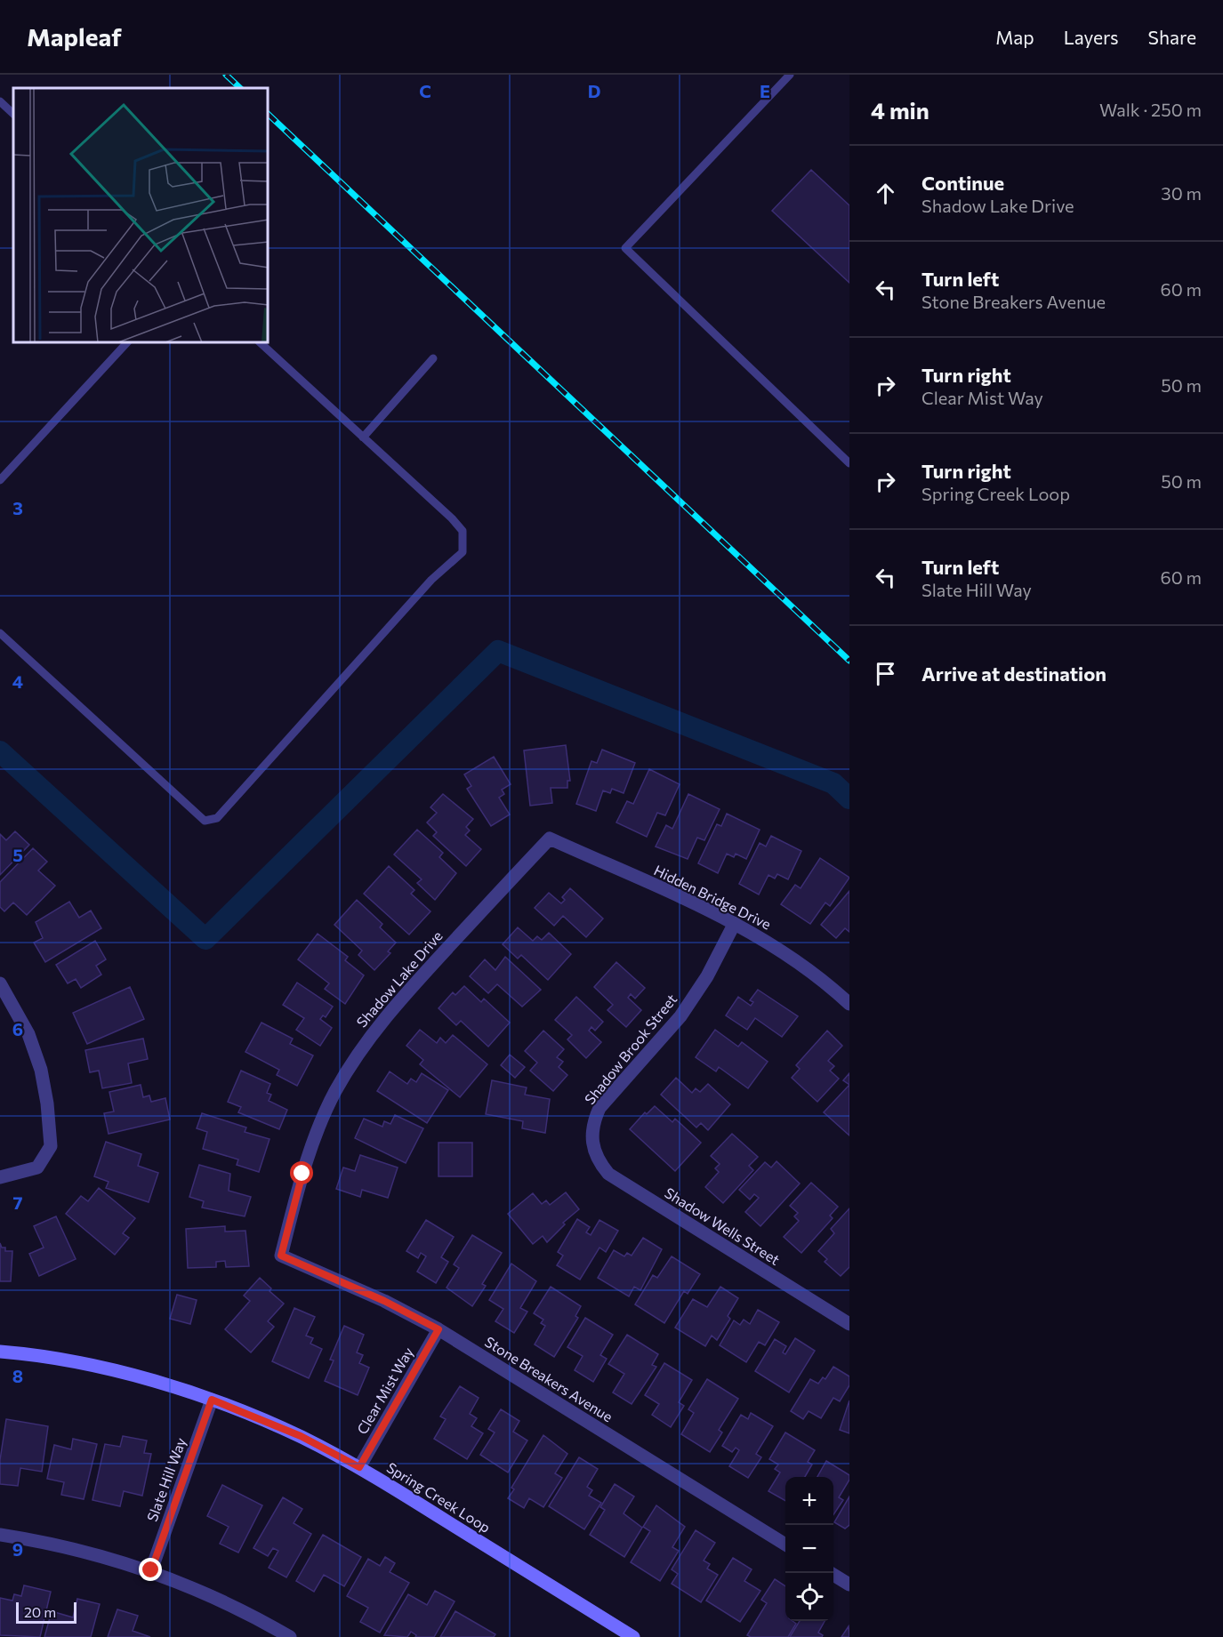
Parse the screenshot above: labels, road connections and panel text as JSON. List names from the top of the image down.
{
  "streets": {
    "street": [
      "Hidden Bridge Drive",
      "Shadow Lake Drive",
      "Shadow Brook Street",
      "Shadow Wells Street",
      "Stone Breakers Avenue",
      "Clear Mist Way",
      "Slate Hill Way",
      "Spring Creek Loop"
    ]
  },
  "crossings": [
    ["Hidden Bridge Drive", "Shadow Lake Drive"],
    ["Hidden Bridge Drive", "Shadow Brook Street"],
    ["Shadow Lake Drive", "Stone Breakers Avenue"],
    ["Shadow Brook Street", "Shadow Wells Street"],
    ["Stone Breakers Avenue", "Clear Mist Way"],
    ["Clear Mist Way", "Spring Creek Loop"],
    ["Slate Hill Way", "Spring Creek Loop"]
  ],
  "scale_bar": "20 m",
  "page": {
    "header": "Mapleaf",
    "nav": ["Map", "Layers", "Share"],
    "heading": ["4 min", "Walk · 250 m"],
    "list": [
      ["Continue", "Shadow Lake Drive", "30 m"],
      ["Turn left", "Stone Breakers Avenue", "60 m"],
      ["Turn right", "Clear Mist Way", "50 m"],
      ["Turn right", "Spring Creek Loop", "50 m"],
      ["Turn left", "Slate Hill Way", "60 m"],
      "Arrive at destination"
    ],
    "map_buttons": ["+", "−"],
    "scale": "20 m"
  },
  "grid": {
    "columns": ["C", "D", "E"],
    "rows": [
      "3",
      "4",
      "5",
      "6",
      "7",
      "8",
      "9"
    ]
  }
}
